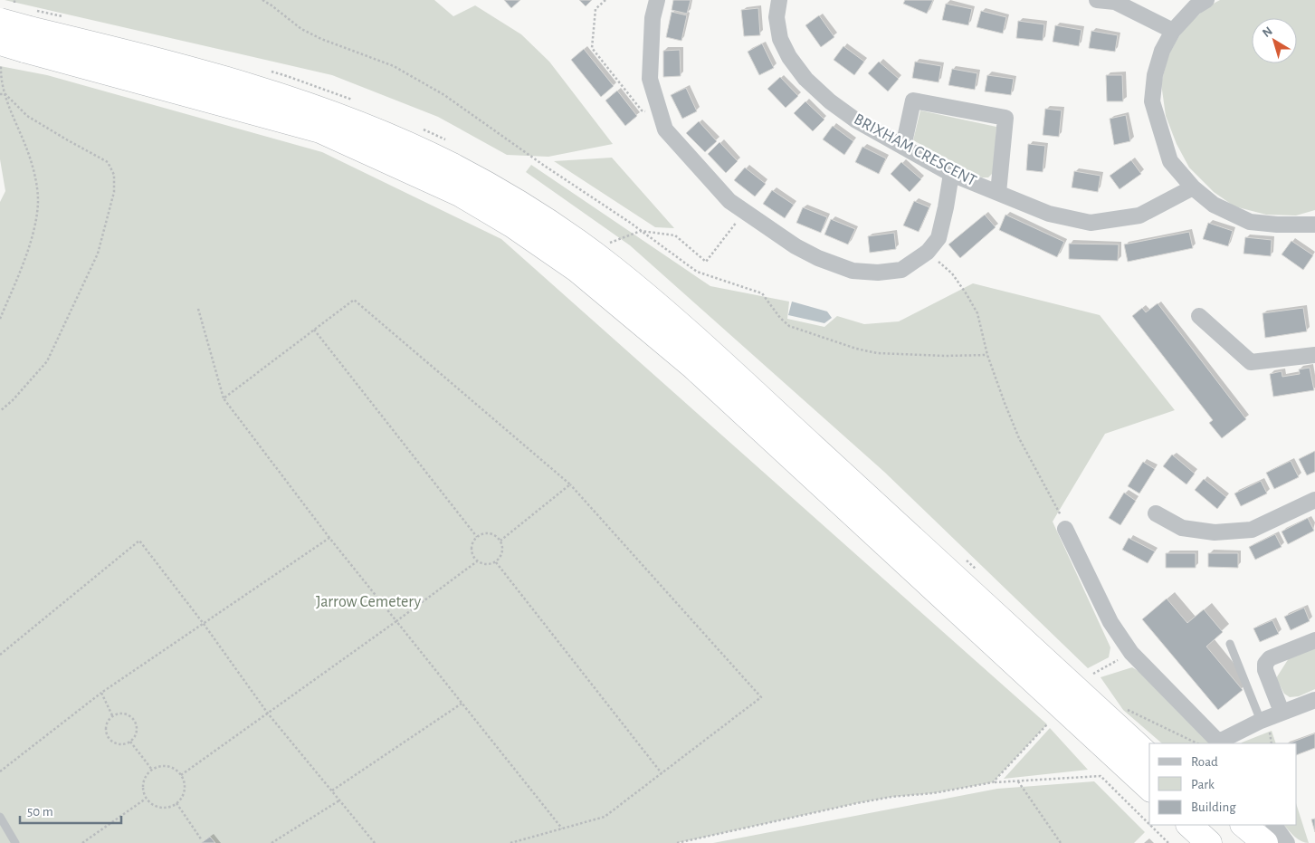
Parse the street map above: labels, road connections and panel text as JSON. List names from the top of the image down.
{
  "streets": {
    "street": ["BRIXHAM CRESCENT"]
  },
  "parks": ["Jarrow Cemetery"],
  "legend": ["Road", "Park", "Building"],
  "scale_bar": "50 m",
  "north": "top left"
}
